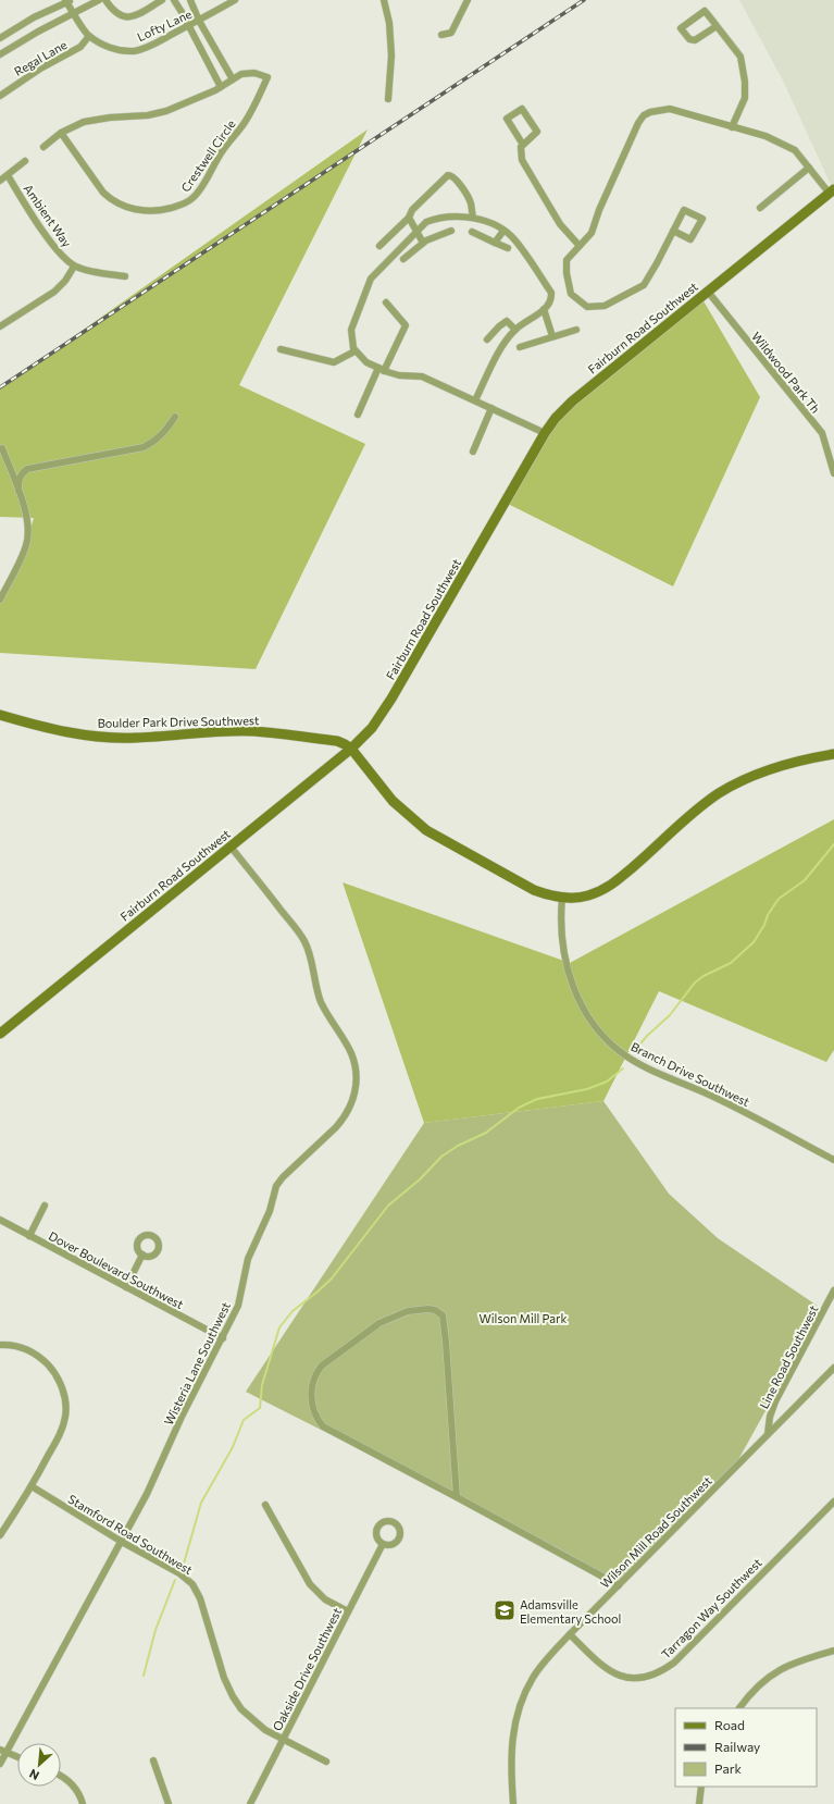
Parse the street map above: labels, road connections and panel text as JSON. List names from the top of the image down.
{
  "streets": {
    "street": [
      "Lofty Lane",
      "Regal Lane",
      "Crestwell Circle",
      "Ambient Way",
      "Fairburn Road Southwest",
      "Wildwood Park Th",
      "Boulder Park Drive Southwest",
      "Branch Drive Southwest",
      "Dover Boulevard Southwest",
      "Line Road Southwest",
      "Wisteria Lane Southwest",
      "Wilson Mill Road Southwest",
      "Stamford Road Southwest",
      "Tarragon Way Southwest",
      "Oakside Drive Southwest"
    ]
  },
  "crossings": [
    ["Lofty Lane", "Regal Lane"],
    ["Fairburn Road Southwest", "Wildwood Park Th"],
    ["Fairburn Road Southwest", "Boulder Park Drive Southwest"],
    ["Fairburn Road Southwest", "Wisteria Lane Southwest"],
    ["Boulder Park Drive Southwest", "Branch Drive Southwest"],
    ["Dover Boulevard Southwest", "Wisteria Lane Southwest"],
    ["Line Road Southwest", "Wilson Mill Road Southwest"],
    ["Wisteria Lane Southwest", "Stamford Road Southwest"],
    ["Wilson Mill Road Southwest", "Tarragon Way Southwest"],
    ["Stamford Road Southwest", "Oakside Drive Southwest"]
  ],
  "parks": ["Wilson Mill Park"],
  "places": {
    "school or university": ["Adamsville Elementary School"]
  },
  "legend": ["Road", "Railway", "Park"],
  "north": "bottom left"
}
